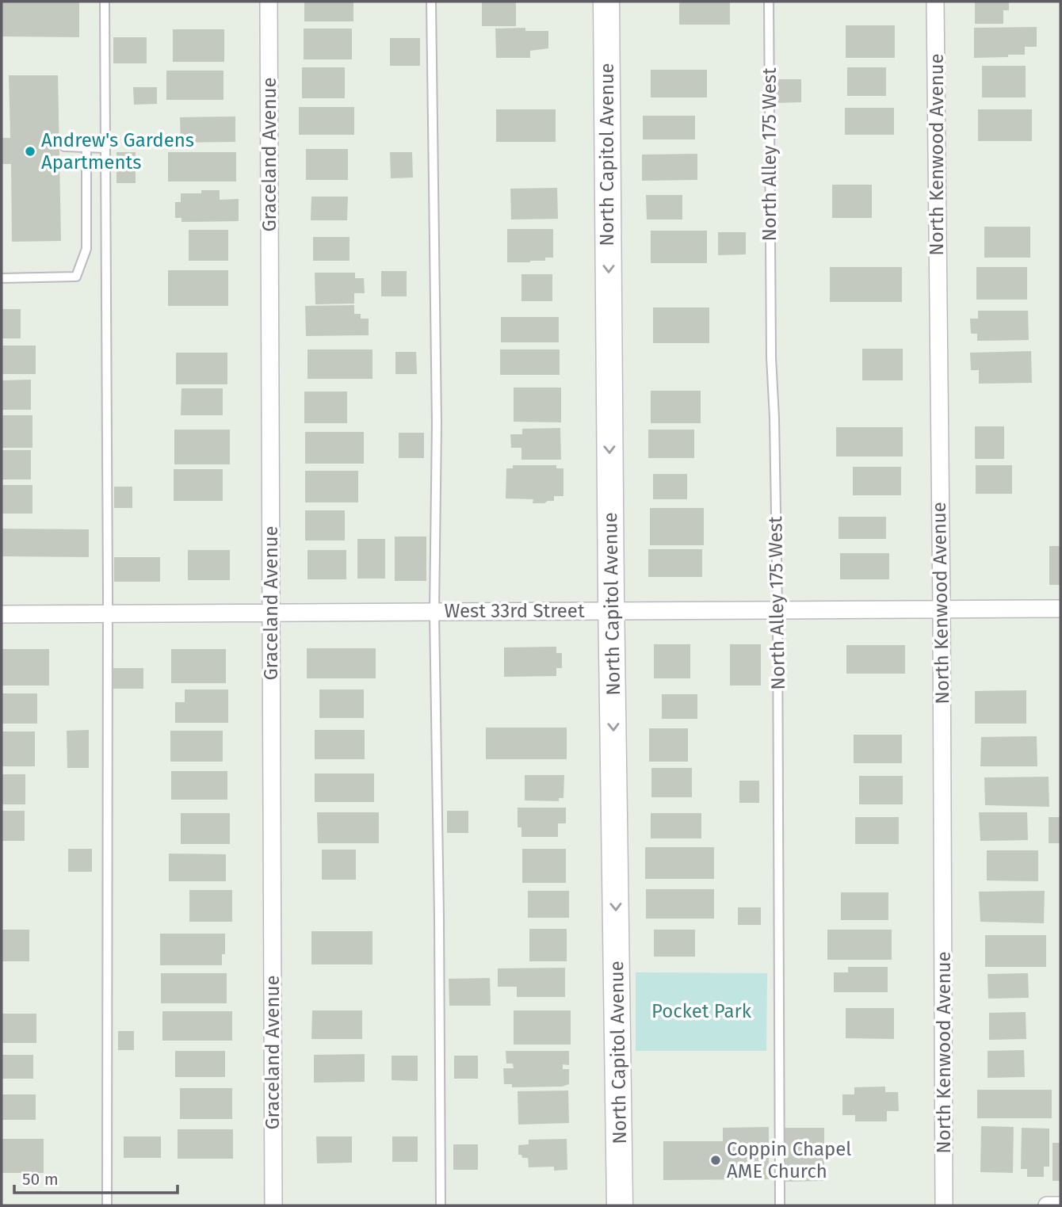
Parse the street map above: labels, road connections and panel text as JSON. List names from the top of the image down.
{
  "streets": {
    "main road": ["North Capitol Avenue"],
    "street": ["Graceland Avenue", "North Kenwood Avenue", "West 33rd Street"],
    "lane": ["North Alley 175 West"]
  },
  "crossings": [
    ["Graceland Avenue", "West 33rd Street"],
    ["North Capitol Avenue", "West 33rd Street"],
    ["North Alley 175 West", "West 33rd Street"],
    ["North Kenwood Avenue", "West 33rd Street"]
  ],
  "one_way": ["North Capitol Avenue"],
  "parks": ["Pocket Park"],
  "places": ["Andrew's Gardens Apartments", "Coppin Chapel AME Church"],
  "scale_bar": "50 m"
}
